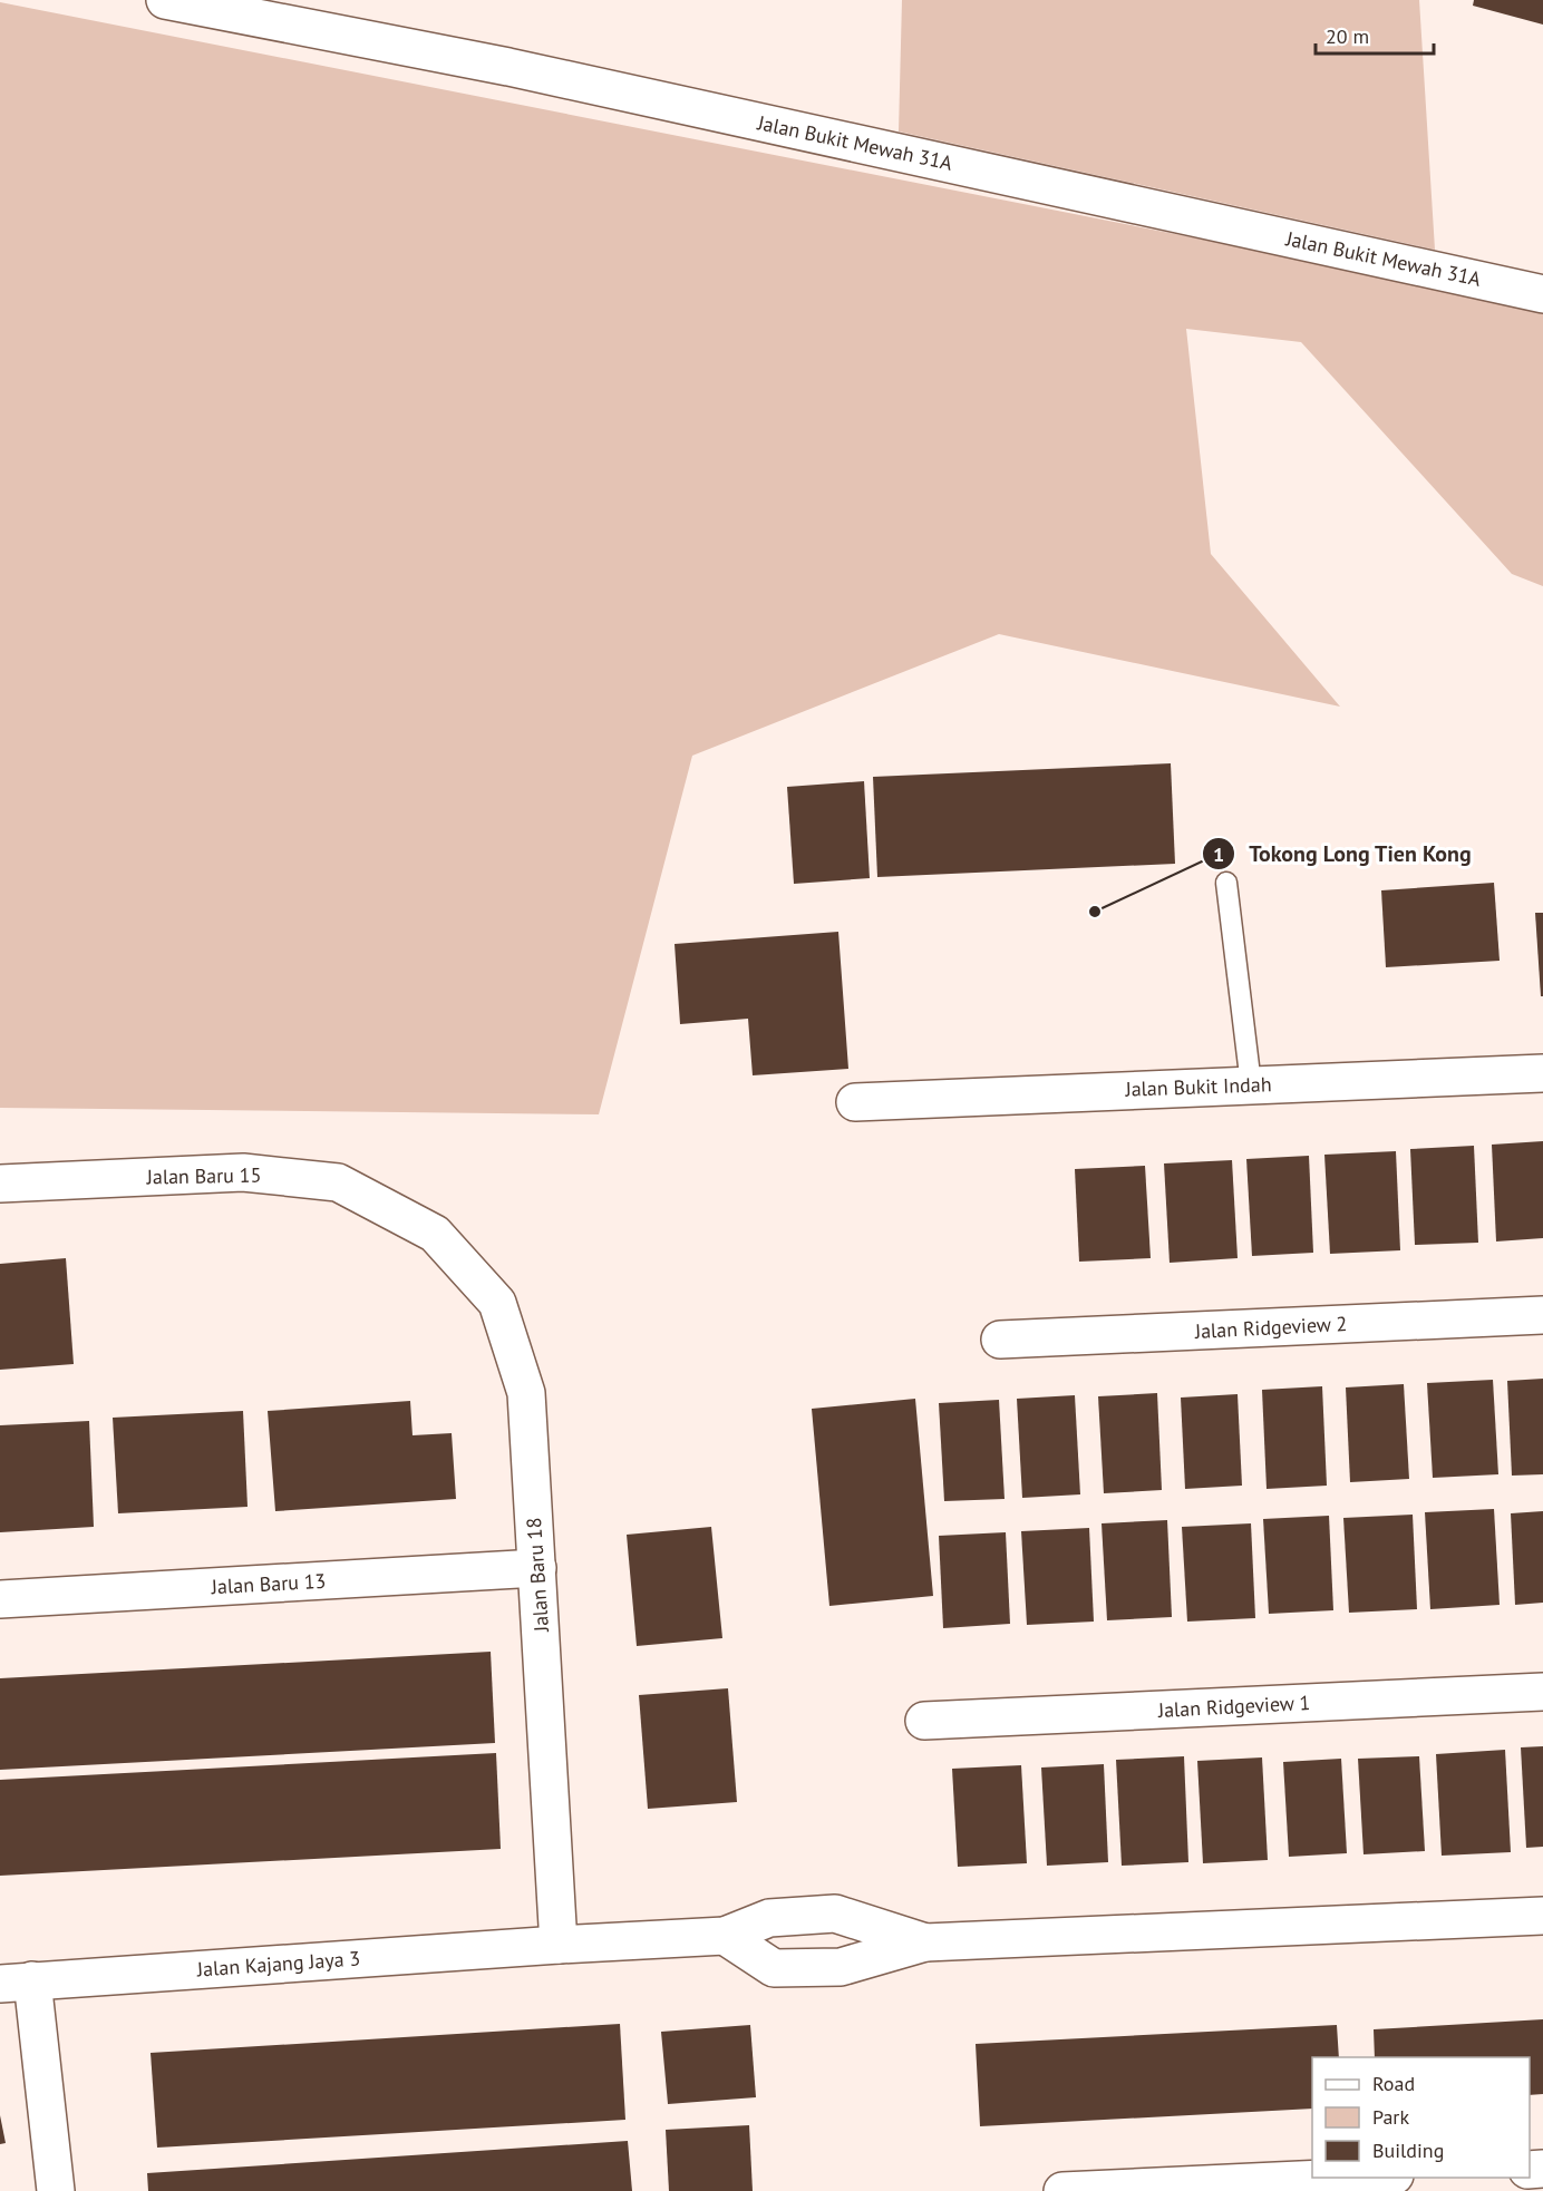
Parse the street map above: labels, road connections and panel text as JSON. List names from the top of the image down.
{
  "streets": {
    "street": [
      "Jalan Bukit Mewah 31A",
      "Jalan Bukit Indah",
      "Jalan Baru 15",
      "Jalan Ridgeview 2",
      "Jalan Baru 18",
      "Jalan Baru 13",
      "Jalan Ridgeview 1",
      "Jalan Kajang Jaya 3"
    ]
  },
  "crossings": [
    ["Jalan Baru 15", "Jalan Baru 18"],
    ["Jalan Baru 18", "Jalan Baru 13"],
    ["Jalan Baru 18", "Jalan Kajang Jaya 3"]
  ],
  "places": ["Tokong Long Tien Kong"],
  "legend": ["Road", "Park", "Building"],
  "scale_bar": "20 m"
}
